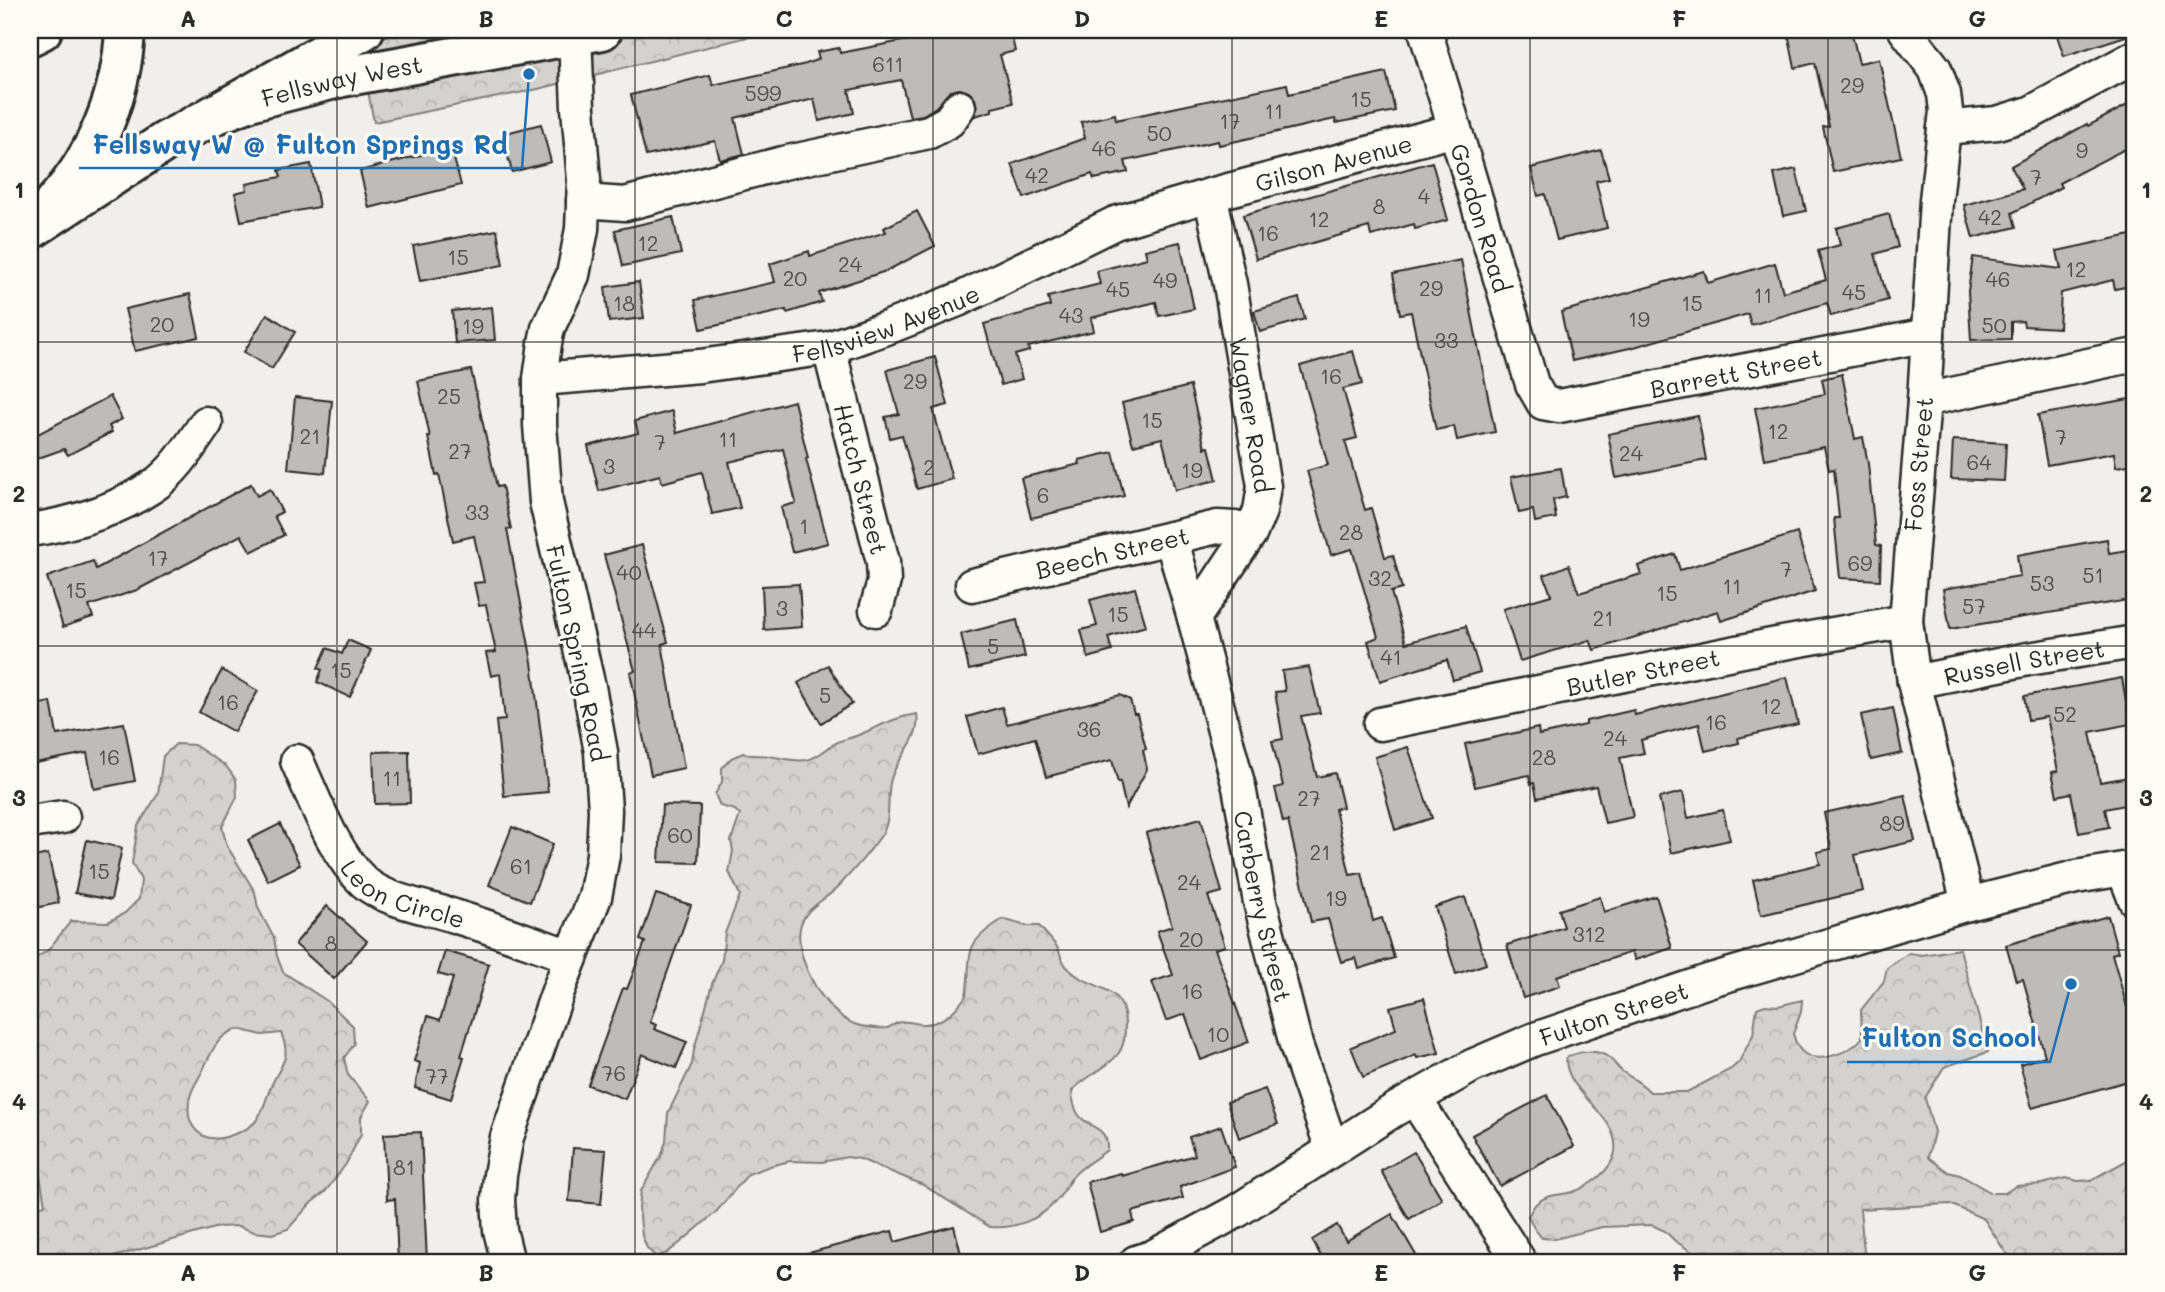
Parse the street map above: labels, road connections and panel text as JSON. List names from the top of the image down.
{
  "streets": {
    "main road": ["Fellsway West"],
    "street": [
      "Gilson Avenue",
      "Gordon Road",
      "Fellsview Avenue",
      "Barrett Street",
      "Wagner Road",
      "Foss Street",
      "Hatch Street",
      "Beech Street",
      "Fulton Spring Road",
      "Russell Street",
      "Butler Street",
      "Leon Circle",
      "Carberry Street",
      "Fulton Street"
    ]
  },
  "crossings": [
    ["Fellsway West", "Fulton Spring Road"],
    ["Gilson Avenue", "Gordon Road"],
    ["Gilson Avenue", "Fellsview Avenue"],
    ["Gilson Avenue", "Wagner Road"],
    ["Gordon Road", "Barrett Street"],
    ["Fellsview Avenue", "Wagner Road"],
    ["Fellsview Avenue", "Hatch Street"],
    ["Fellsview Avenue", "Fulton Spring Road"],
    ["Barrett Street", "Foss Street"],
    ["Wagner Road", "Beech Street"],
    ["Wagner Road", "Carberry Street"],
    ["Foss Street", "Russell Street"],
    ["Foss Street", "Butler Street"],
    ["Foss Street", "Fulton Street"],
    ["Fulton Spring Road", "Leon Circle"],
    ["Carberry Street", "Fulton Street"]
  ],
  "places": ["Fellsway W @ Fulton Springs Rd", "Fulton School"],
  "house_numbers": [
    "611",
    "29",
    "599",
    "15",
    "11",
    "17",
    "50",
    "46",
    "9",
    "42",
    "7",
    "4",
    "8",
    "42",
    "12",
    "16",
    "12",
    "15",
    "24",
    "12",
    "20",
    "46",
    "49",
    "29",
    "45",
    "45",
    "11",
    "18",
    "15",
    "43",
    "19",
    "20",
    "50",
    "19",
    "33",
    "16",
    "29",
    "25",
    "15",
    "12",
    "21",
    "7",
    "11",
    "7",
    "27",
    "24",
    "64",
    "3",
    "2",
    "19",
    "6",
    "33",
    "1",
    "28",
    "17",
    "69",
    "7",
    "40",
    "51",
    "32",
    "53",
    "11",
    "15",
    "15",
    "57",
    "3",
    "15",
    "21",
    "44",
    "5",
    "41",
    "15",
    "5",
    "16",
    "12",
    "52",
    "16",
    "36",
    "24",
    "16",
    "28",
    "11",
    "27",
    "89",
    "60",
    "21",
    "61",
    "15",
    "24",
    "19",
    "312",
    "20",
    "8",
    "16",
    "10",
    "76",
    "77",
    "81"
  ],
  "grid": {
    "columns": [
      "A",
      "B",
      "C",
      "D",
      "E",
      "F",
      "G"
    ],
    "rows": [
      "1",
      "2",
      "3",
      "4"
    ]
  }
}
